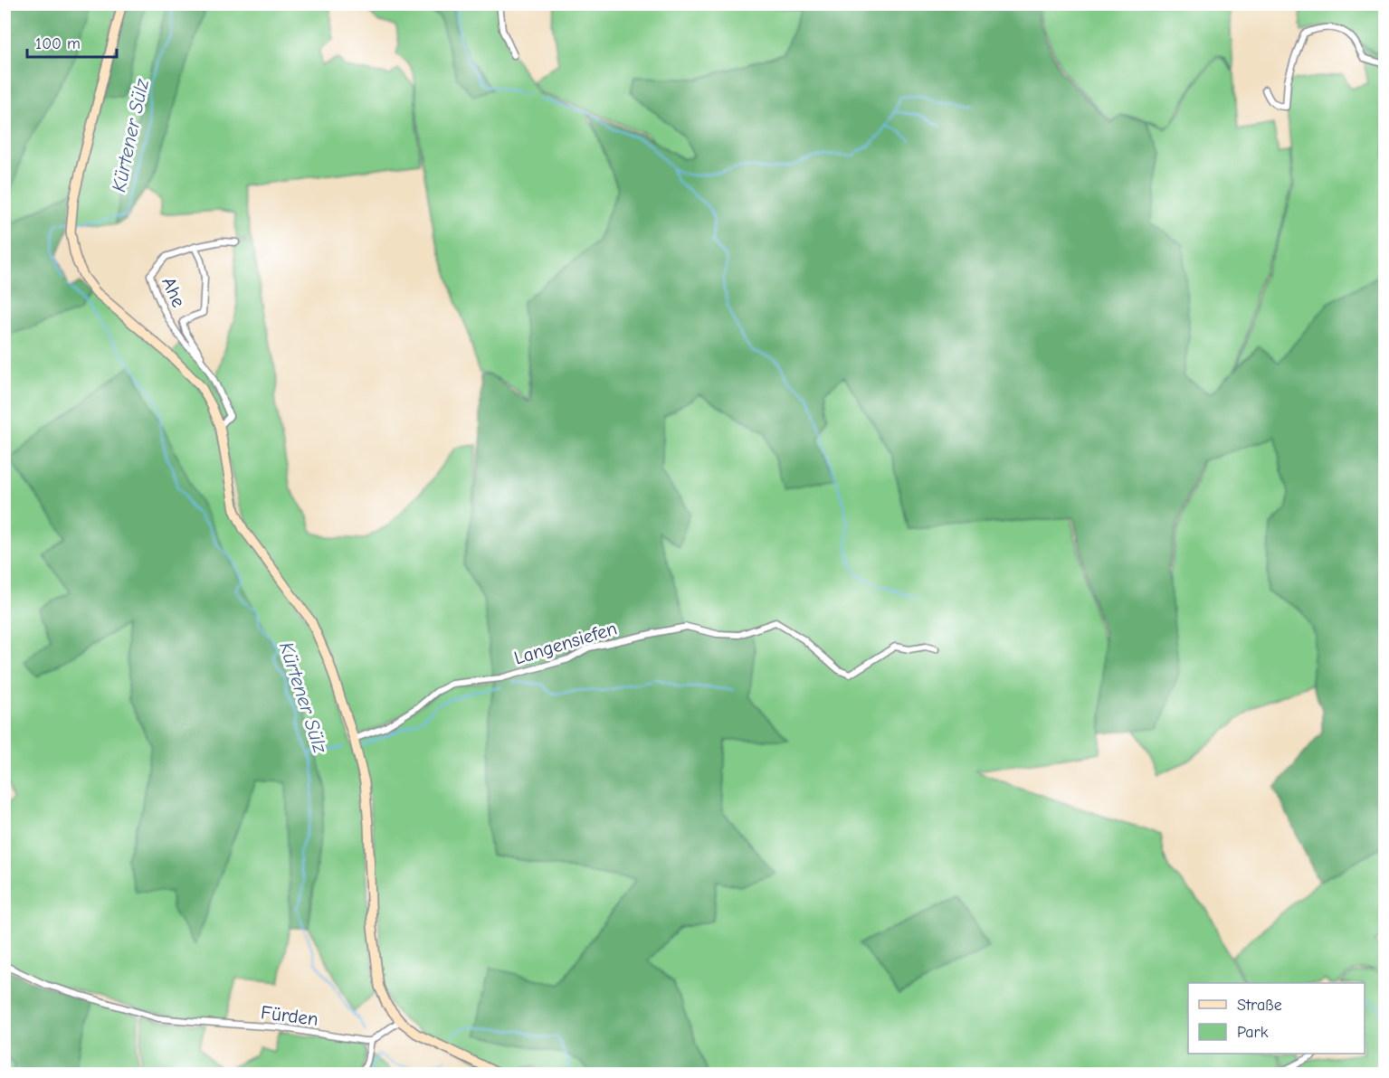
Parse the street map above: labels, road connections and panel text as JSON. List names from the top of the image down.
{
  "streets": {
    "street": ["Ahe", "Langensiefen", "Fürden"]
  },
  "water": ["Kürtener Sülz"],
  "legend": ["Straße", "Park"],
  "scale_bar": "100 m"
}
